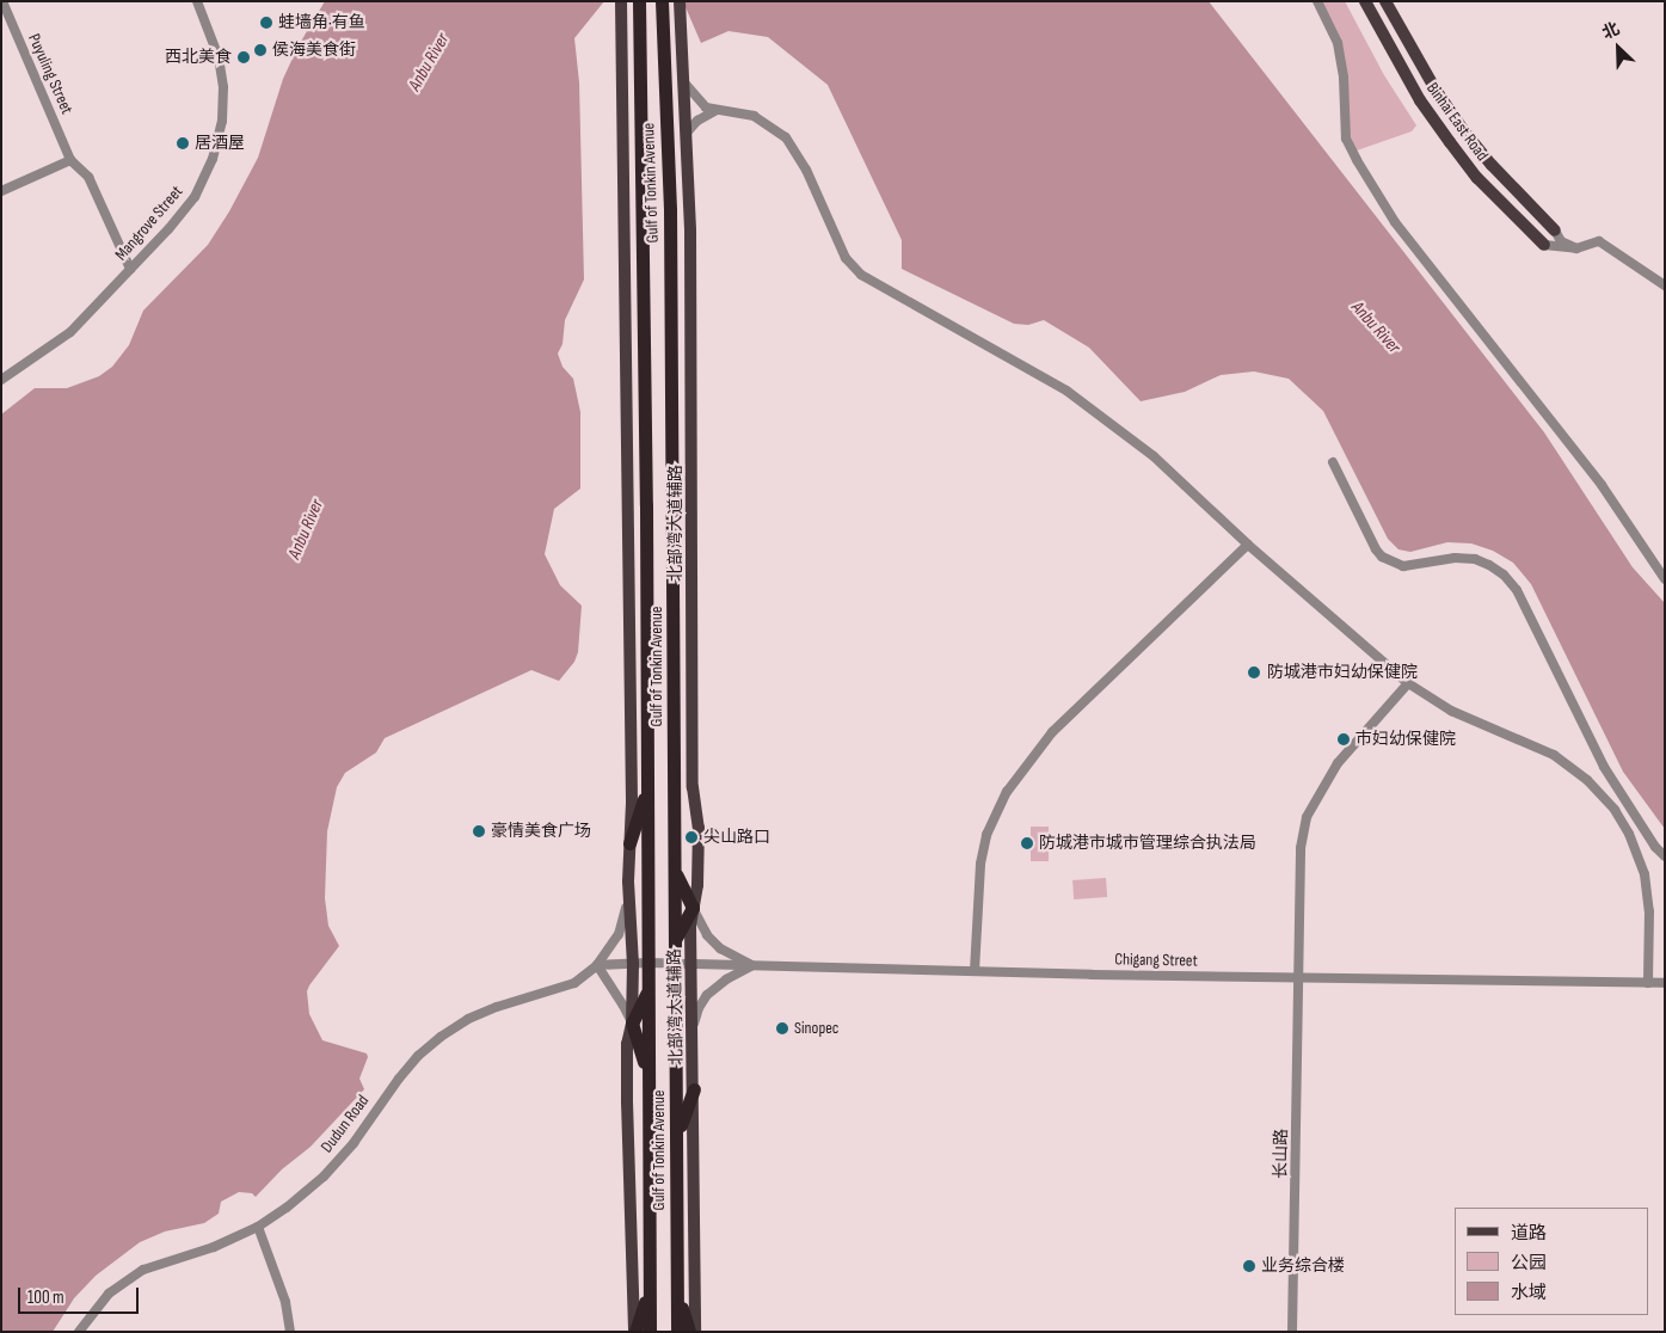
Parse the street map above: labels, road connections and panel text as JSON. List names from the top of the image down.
{
  "streets": {
    "highway": ["Gulf of Tonkin Avenue"],
    "main road": ["Binhai East Road", "北部湾大道辅路"],
    "street": [
      "Puyuling Street",
      "Mangrove Street",
      "Chigang Street",
      "Dudun Road",
      "长山路"
    ]
  },
  "crossings": [
    ["Puyuling Street", "Mangrove Street"],
    ["Gulf of Tonkin Avenue", "Chigang Street"],
    ["北部湾大道辅路", "Chigang Street"],
    ["Chigang Street", "长山路"]
  ],
  "water": ["Anbu River"],
  "places": [
    "蛙墙角·有鱼",
    "侯海美食街",
    "西北美食",
    "居酒屋",
    "防城港市妇幼保健院",
    "巿妇幼保健院",
    "豪情美食广场",
    "尖山路口",
    "防城港市城市管理综合执法局",
    "Sinopec",
    "业务综合楼"
  ],
  "legend": ["道路", "公园", "水域"],
  "scale_bar": "100 m",
  "north": "top left"
}
